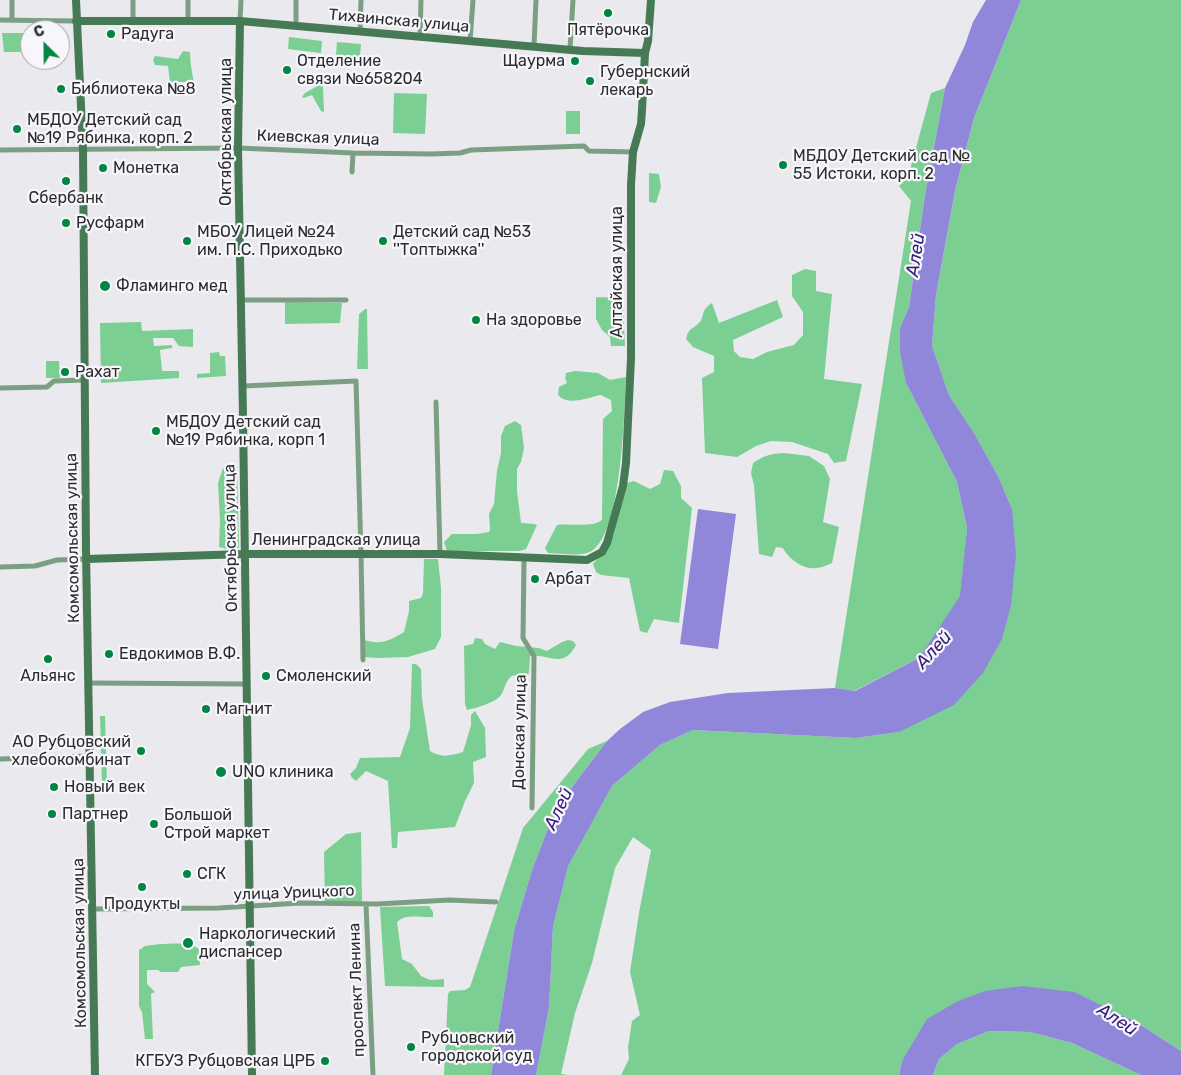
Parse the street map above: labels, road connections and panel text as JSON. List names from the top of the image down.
{
  "streets": {
    "main road": [
      "Тихвинская улица",
      "Октябрьская улица",
      "Алтайская улица",
      "Комсомольская улица",
      "Ленинградская улица"
    ],
    "street": [
      "Киевская улица",
      "Донская улица",
      "улица Урицкого",
      "проспект Ленина"
    ]
  },
  "crossings": [
    ["Тихвинская улица", "Октябрьская улица"],
    ["Тихвинская улица", "Алтайская улица"],
    ["Тихвинская улица", "Комсомольская улица"],
    ["Октябрьская улица", "Киевская улица"],
    ["Октябрьская улица", "Ленинградская улица"],
    ["Октябрьская улица", "улица Урицкого"],
    ["Киевская улица", "Алтайская улица"],
    ["Киевская улица", "Комсомольская улица"],
    ["Алтайская улица", "Ленинградская улица"],
    ["Комсомольская улица", "Ленинградская улица"],
    ["Комсомольская улица", "улица Урицкого"],
    ["Ленинградская улица", "Донская улица"],
    ["улица Урицкого", "проспект Ленина"]
  ],
  "water": ["Алей"],
  "places": [
    "Пятёрочка",
    "Радуга",
    "Щаурма",
    "Отделение связи №658204",
    "Губернский лекарь",
    "Библиотека №8",
    "МБДОУ Детский сад №19 Рябинка, корп. 2",
    "МБДОУ Детский сад № 55 Истоки, корп. 2",
    "Монетка",
    "Сбербанк",
    "Русфарм",
    "МБОУ Лицей №24 им. П.С. Приходько",
    "Детский сад №53 ''Топтыжка''",
    "Фламинго мед",
    "На здоровье",
    "Рахат",
    "МБДОУ Детский сад №19 Рябинка, корп 1",
    "Арбат",
    "Евдокимов В.Ф.",
    "Альянс",
    "Смоленский",
    "Магнит",
    "АО Рубцовский хлебокомбинат",
    "UNO клиника",
    "Новый век",
    "Партнер",
    "Большой Строй маркет",
    "СГК",
    "Продукты",
    "Наркологический диспансер",
    "Рубцовский городской суд",
    "КГБУЗ Рубцовская ЦРБ"
  ],
  "north": "top left"
}
